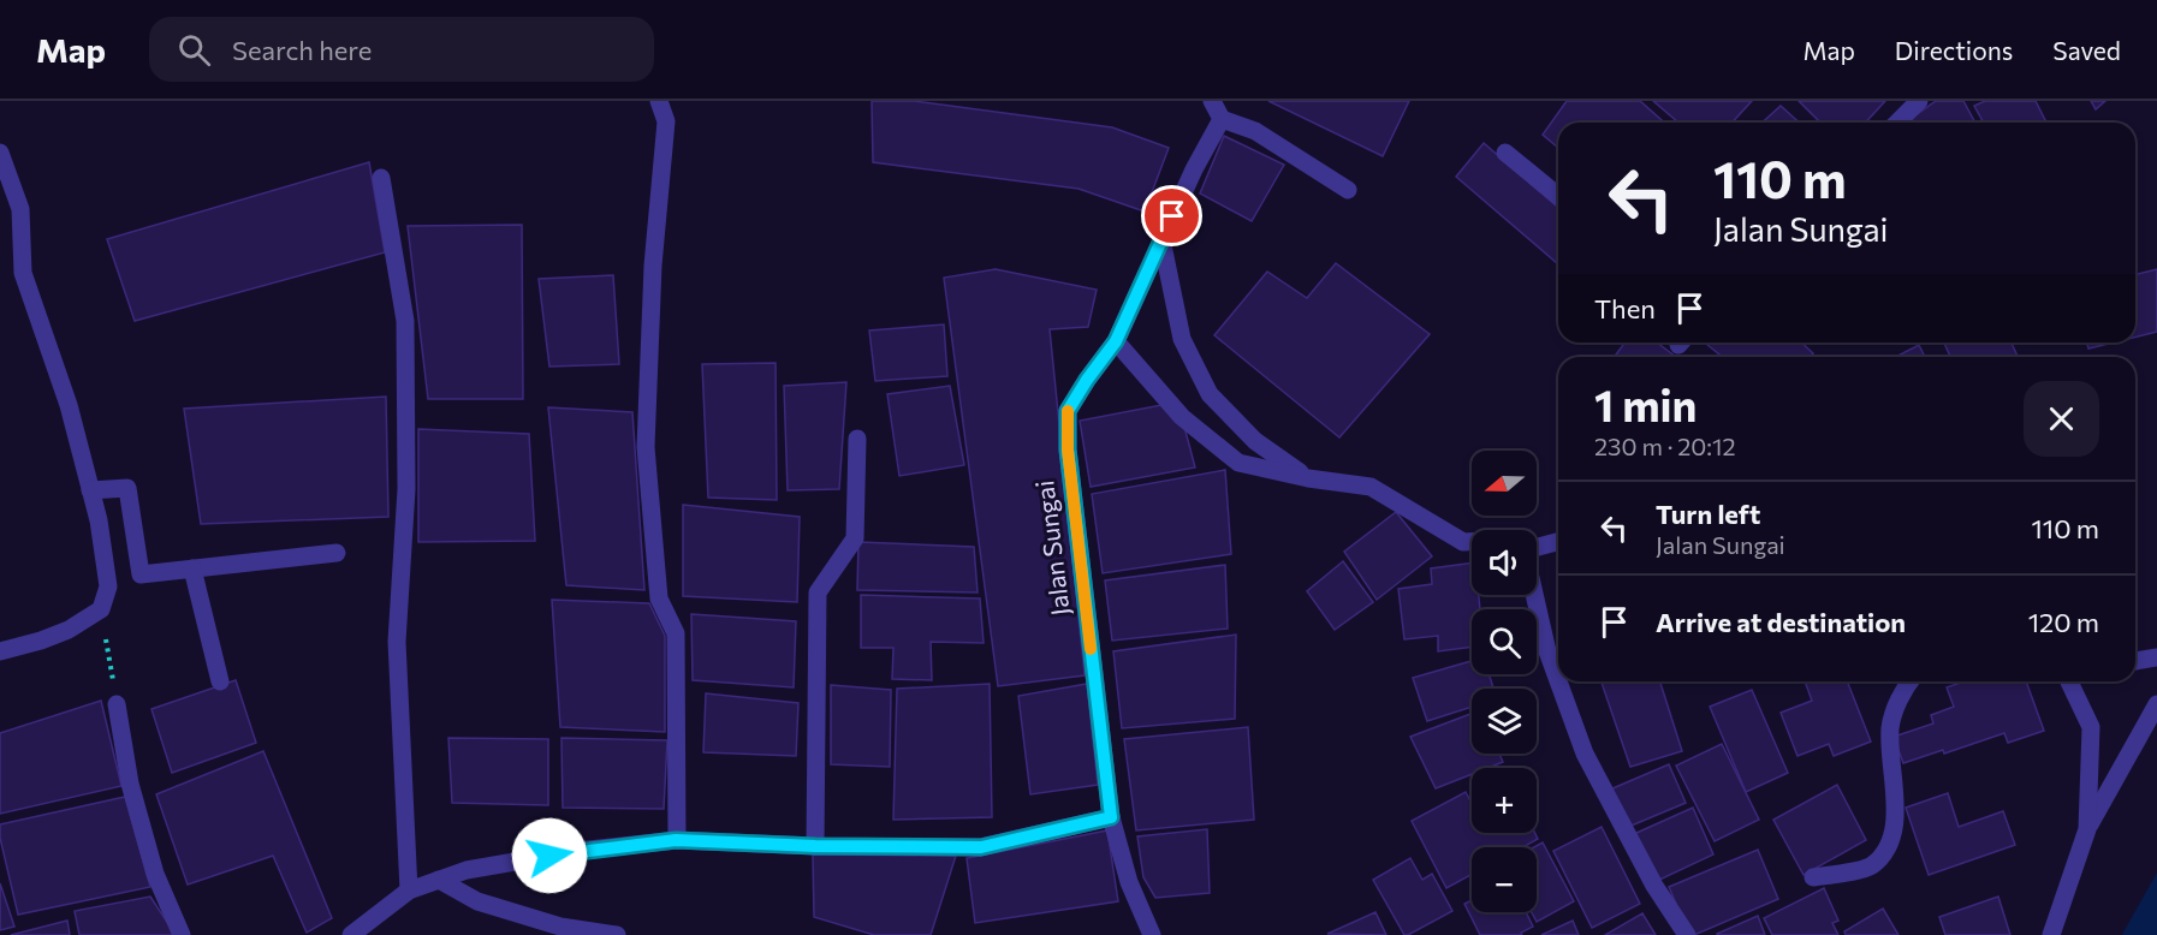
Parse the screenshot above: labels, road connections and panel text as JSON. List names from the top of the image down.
{
  "streets": {
    "street": ["Jalan Sungai"]
  },
  "north": "left",
  "page": {
    "header": "Map",
    "search": "Search here",
    "nav": ["Map", "Directions", "Saved"],
    "turn": ["110 m", "Jalan Sungai"],
    "then": "Then",
    "heading": ["1 min", "230 m · 20:12"],
    "map_buttons": ["+", "−"],
    "list": [
      {
        "name": "Turn left",
        "note": "Jalan Sungai",
        "value": "110 m"
      },
      {
        "name": "Arrive at destination",
        "value": "120 m"
      }
    ]
  }
}
